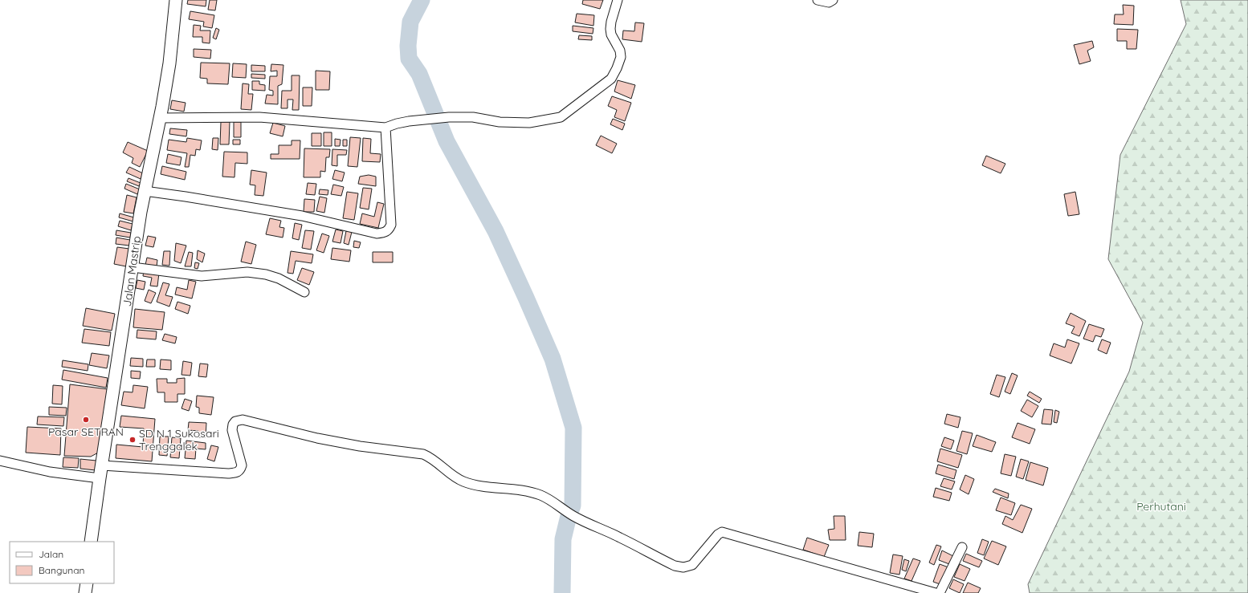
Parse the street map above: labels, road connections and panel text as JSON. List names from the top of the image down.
{
  "streets": {
    "main road": ["Jalan Mastrip"]
  },
  "parks": ["Perhutani"],
  "places": ["Pasar SETRAN", "SD N 1 Sukosari Trenggalek"],
  "legend": ["Jalan", "Bangunan"]
}
